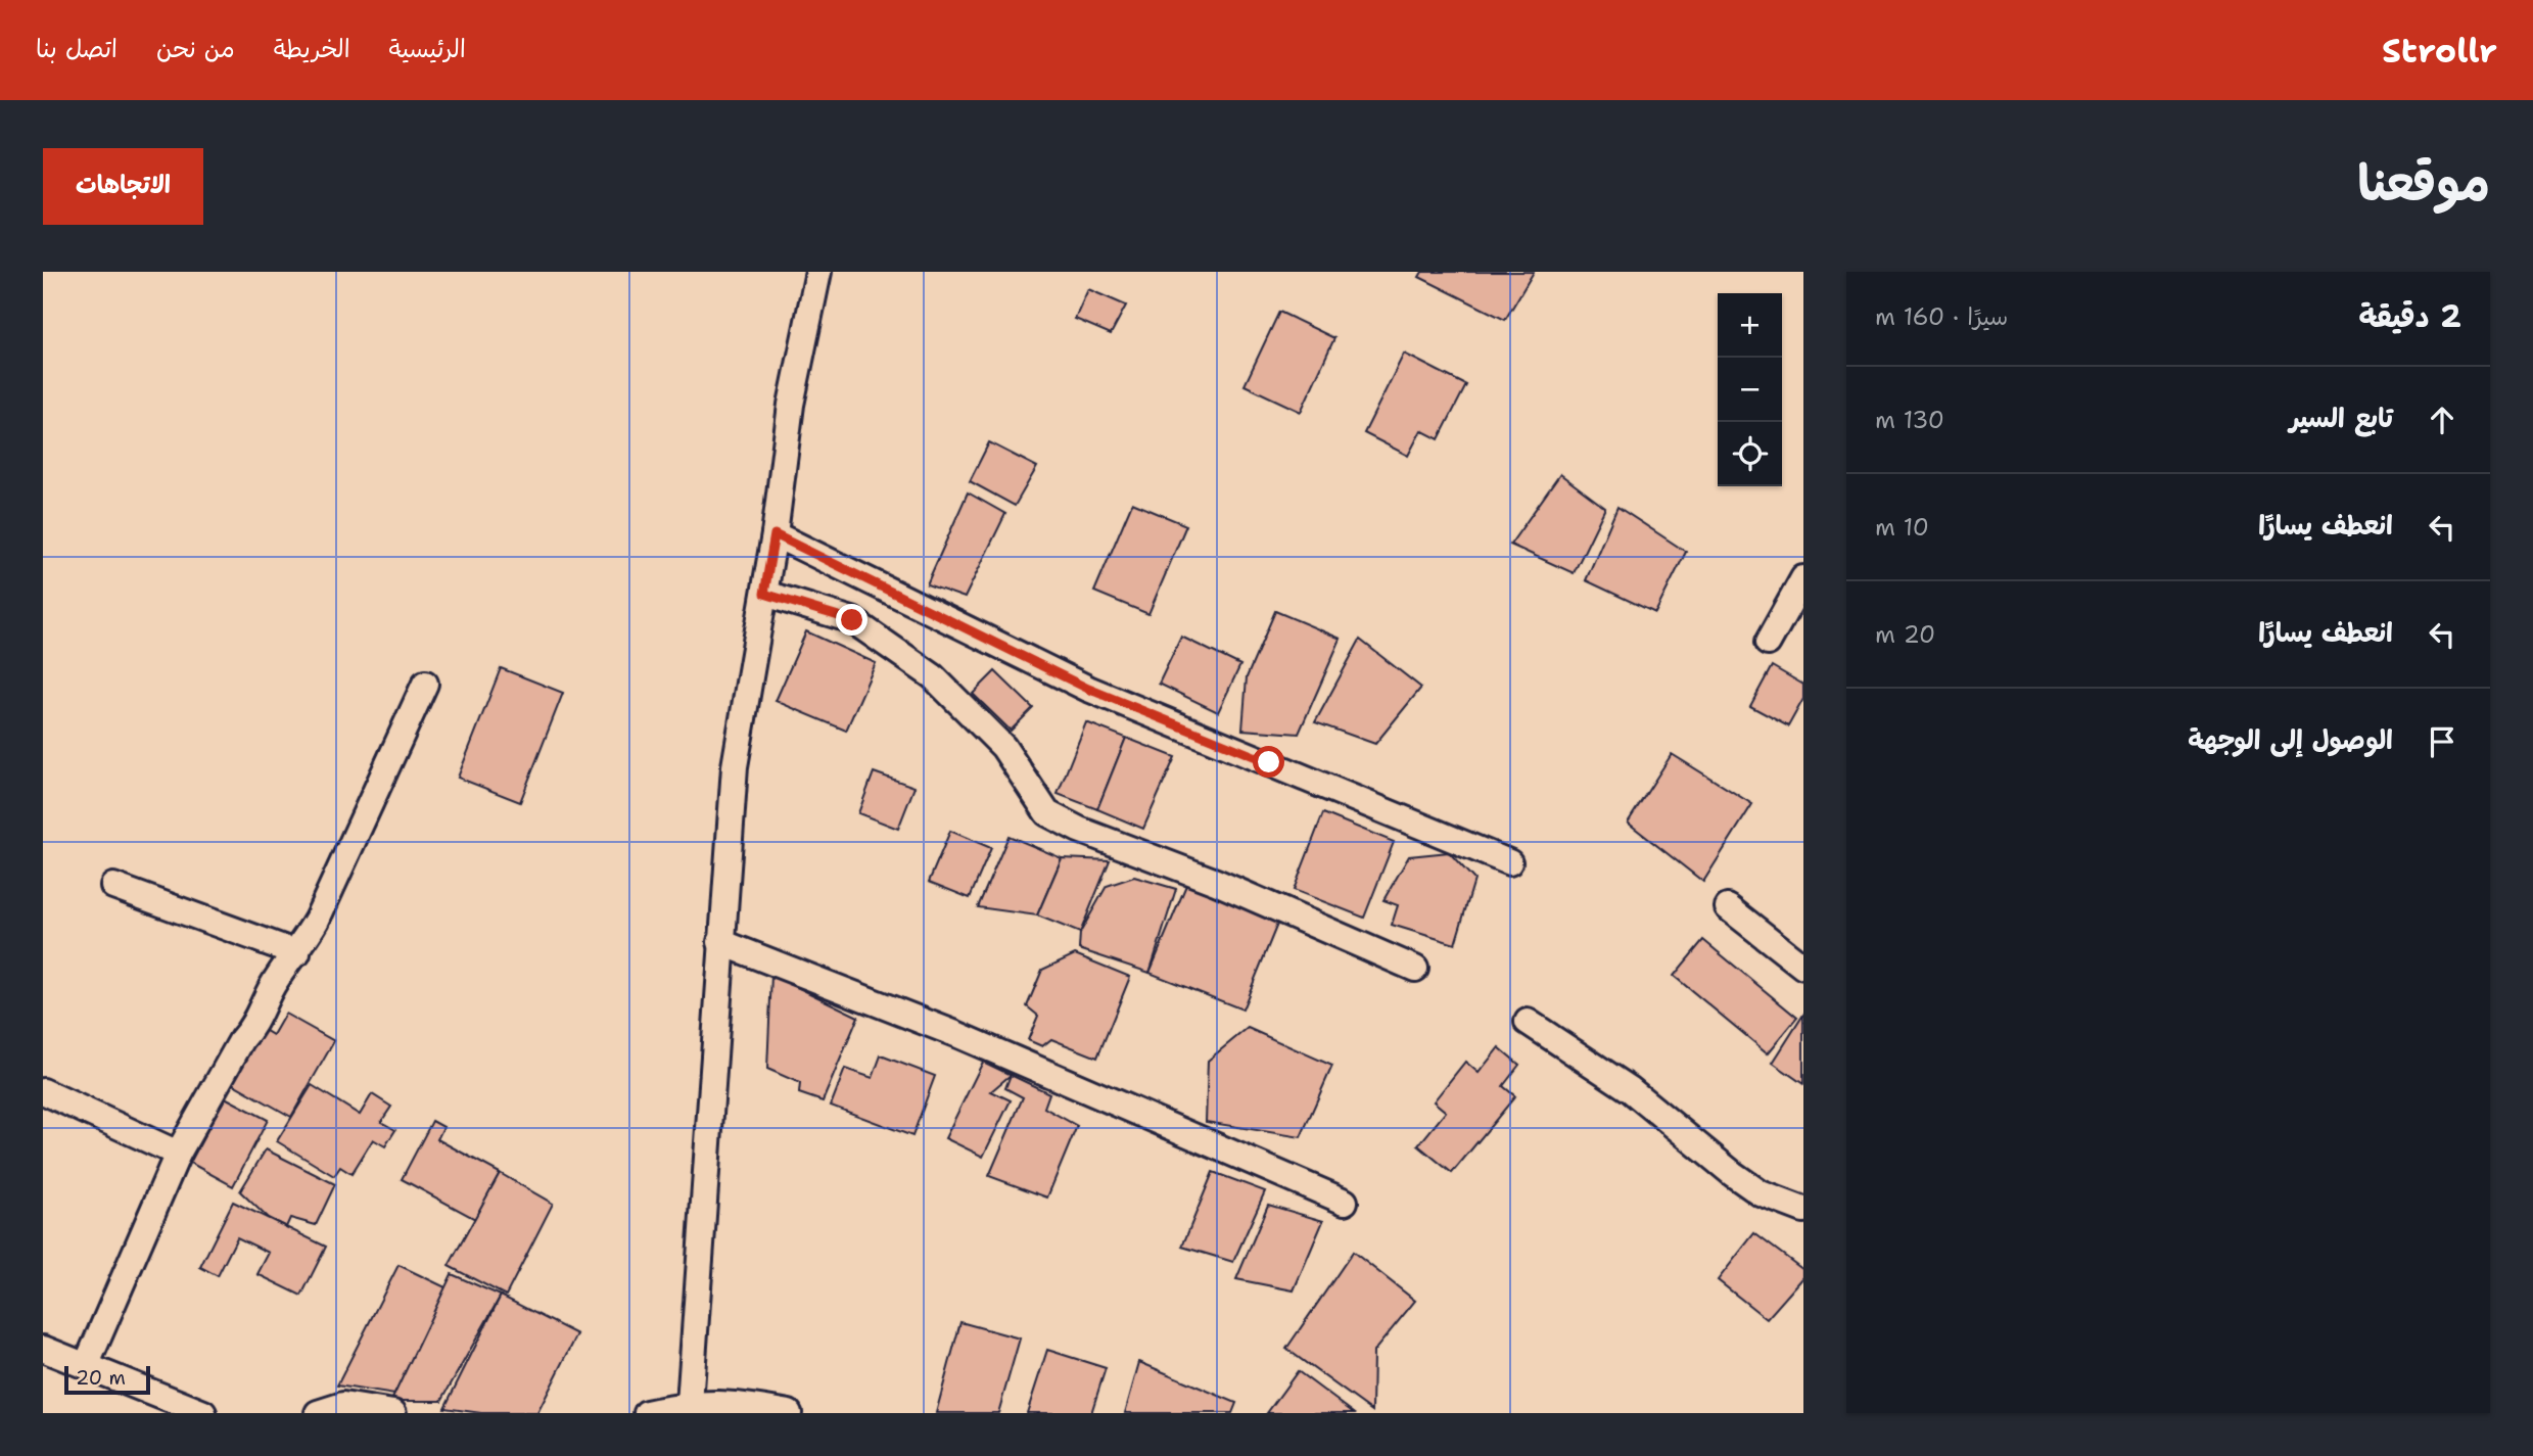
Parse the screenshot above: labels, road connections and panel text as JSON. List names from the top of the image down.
{
  "scale_bar": "20 m",
  "page": {
    "header": "Strollr",
    "nav": [
      "الرئيسية",
      "الخريطة",
      "من نحن",
      "اتصل بنا"
    ],
    "title": "موقعنا",
    "buttons": "الاتجاهات",
    "heading": ["2 دقيقة", "سيرًا · 160 m"],
    "map_buttons": ["+", "−"],
    "list": [
      ["تابع السير", "130 m"],
      ["انعطف يسارًا", "10 m"],
      ["انعطف يسارًا", "20 m"],
      "الوصول إلى الوجهة"
    ],
    "scale": "20 m"
  }
}
